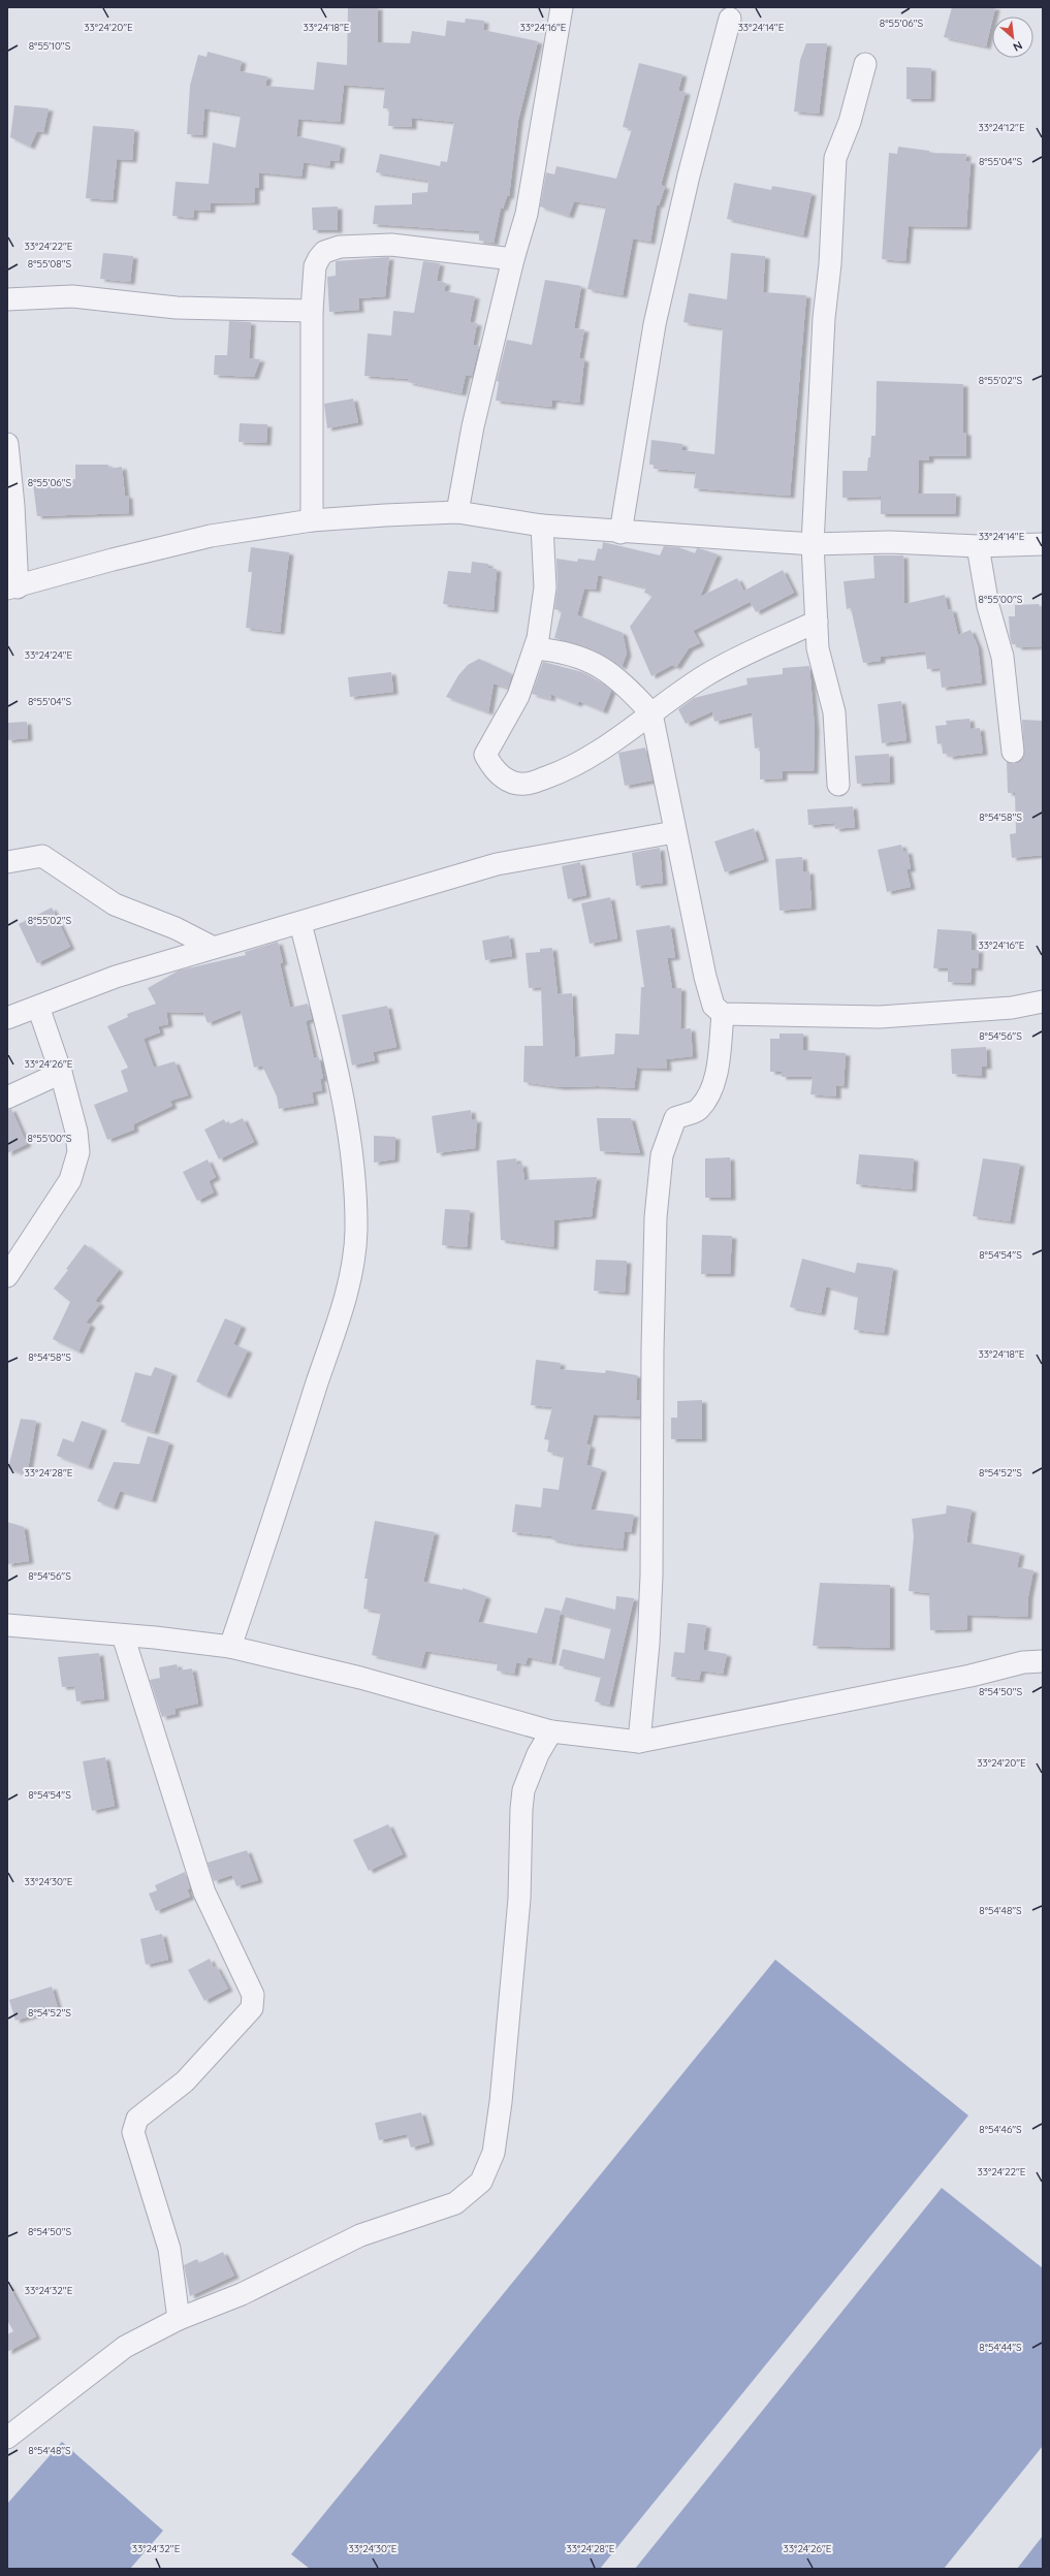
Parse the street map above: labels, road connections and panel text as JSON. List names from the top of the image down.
{
  "north": "bottom right",
  "coordinates": [
    "8°55'06\"S",
    "33°24'20\"E",
    "33°24'18\"E",
    "33°24'16\"E",
    "33°24'14\"E",
    "8°55'10\"S",
    "33°24'12\"E",
    "8°55'04\"S",
    "33°24'22\"E",
    "8°55'08\"S",
    "8°55'02\"S",
    "8°55'00\"S",
    "33°24'24\"E",
    "8°54'58\"S",
    "8°54'56\"S",
    "33°24'26\"E",
    "8°54'54\"S",
    "33°24'28\"E",
    "8°54'52\"S",
    "8°54'50\"S",
    "33°24'30\"E",
    "8°54'48\"S",
    "8°54'46\"S",
    "33°24'32\"E",
    "8°54'44\"S"
  ]
}
